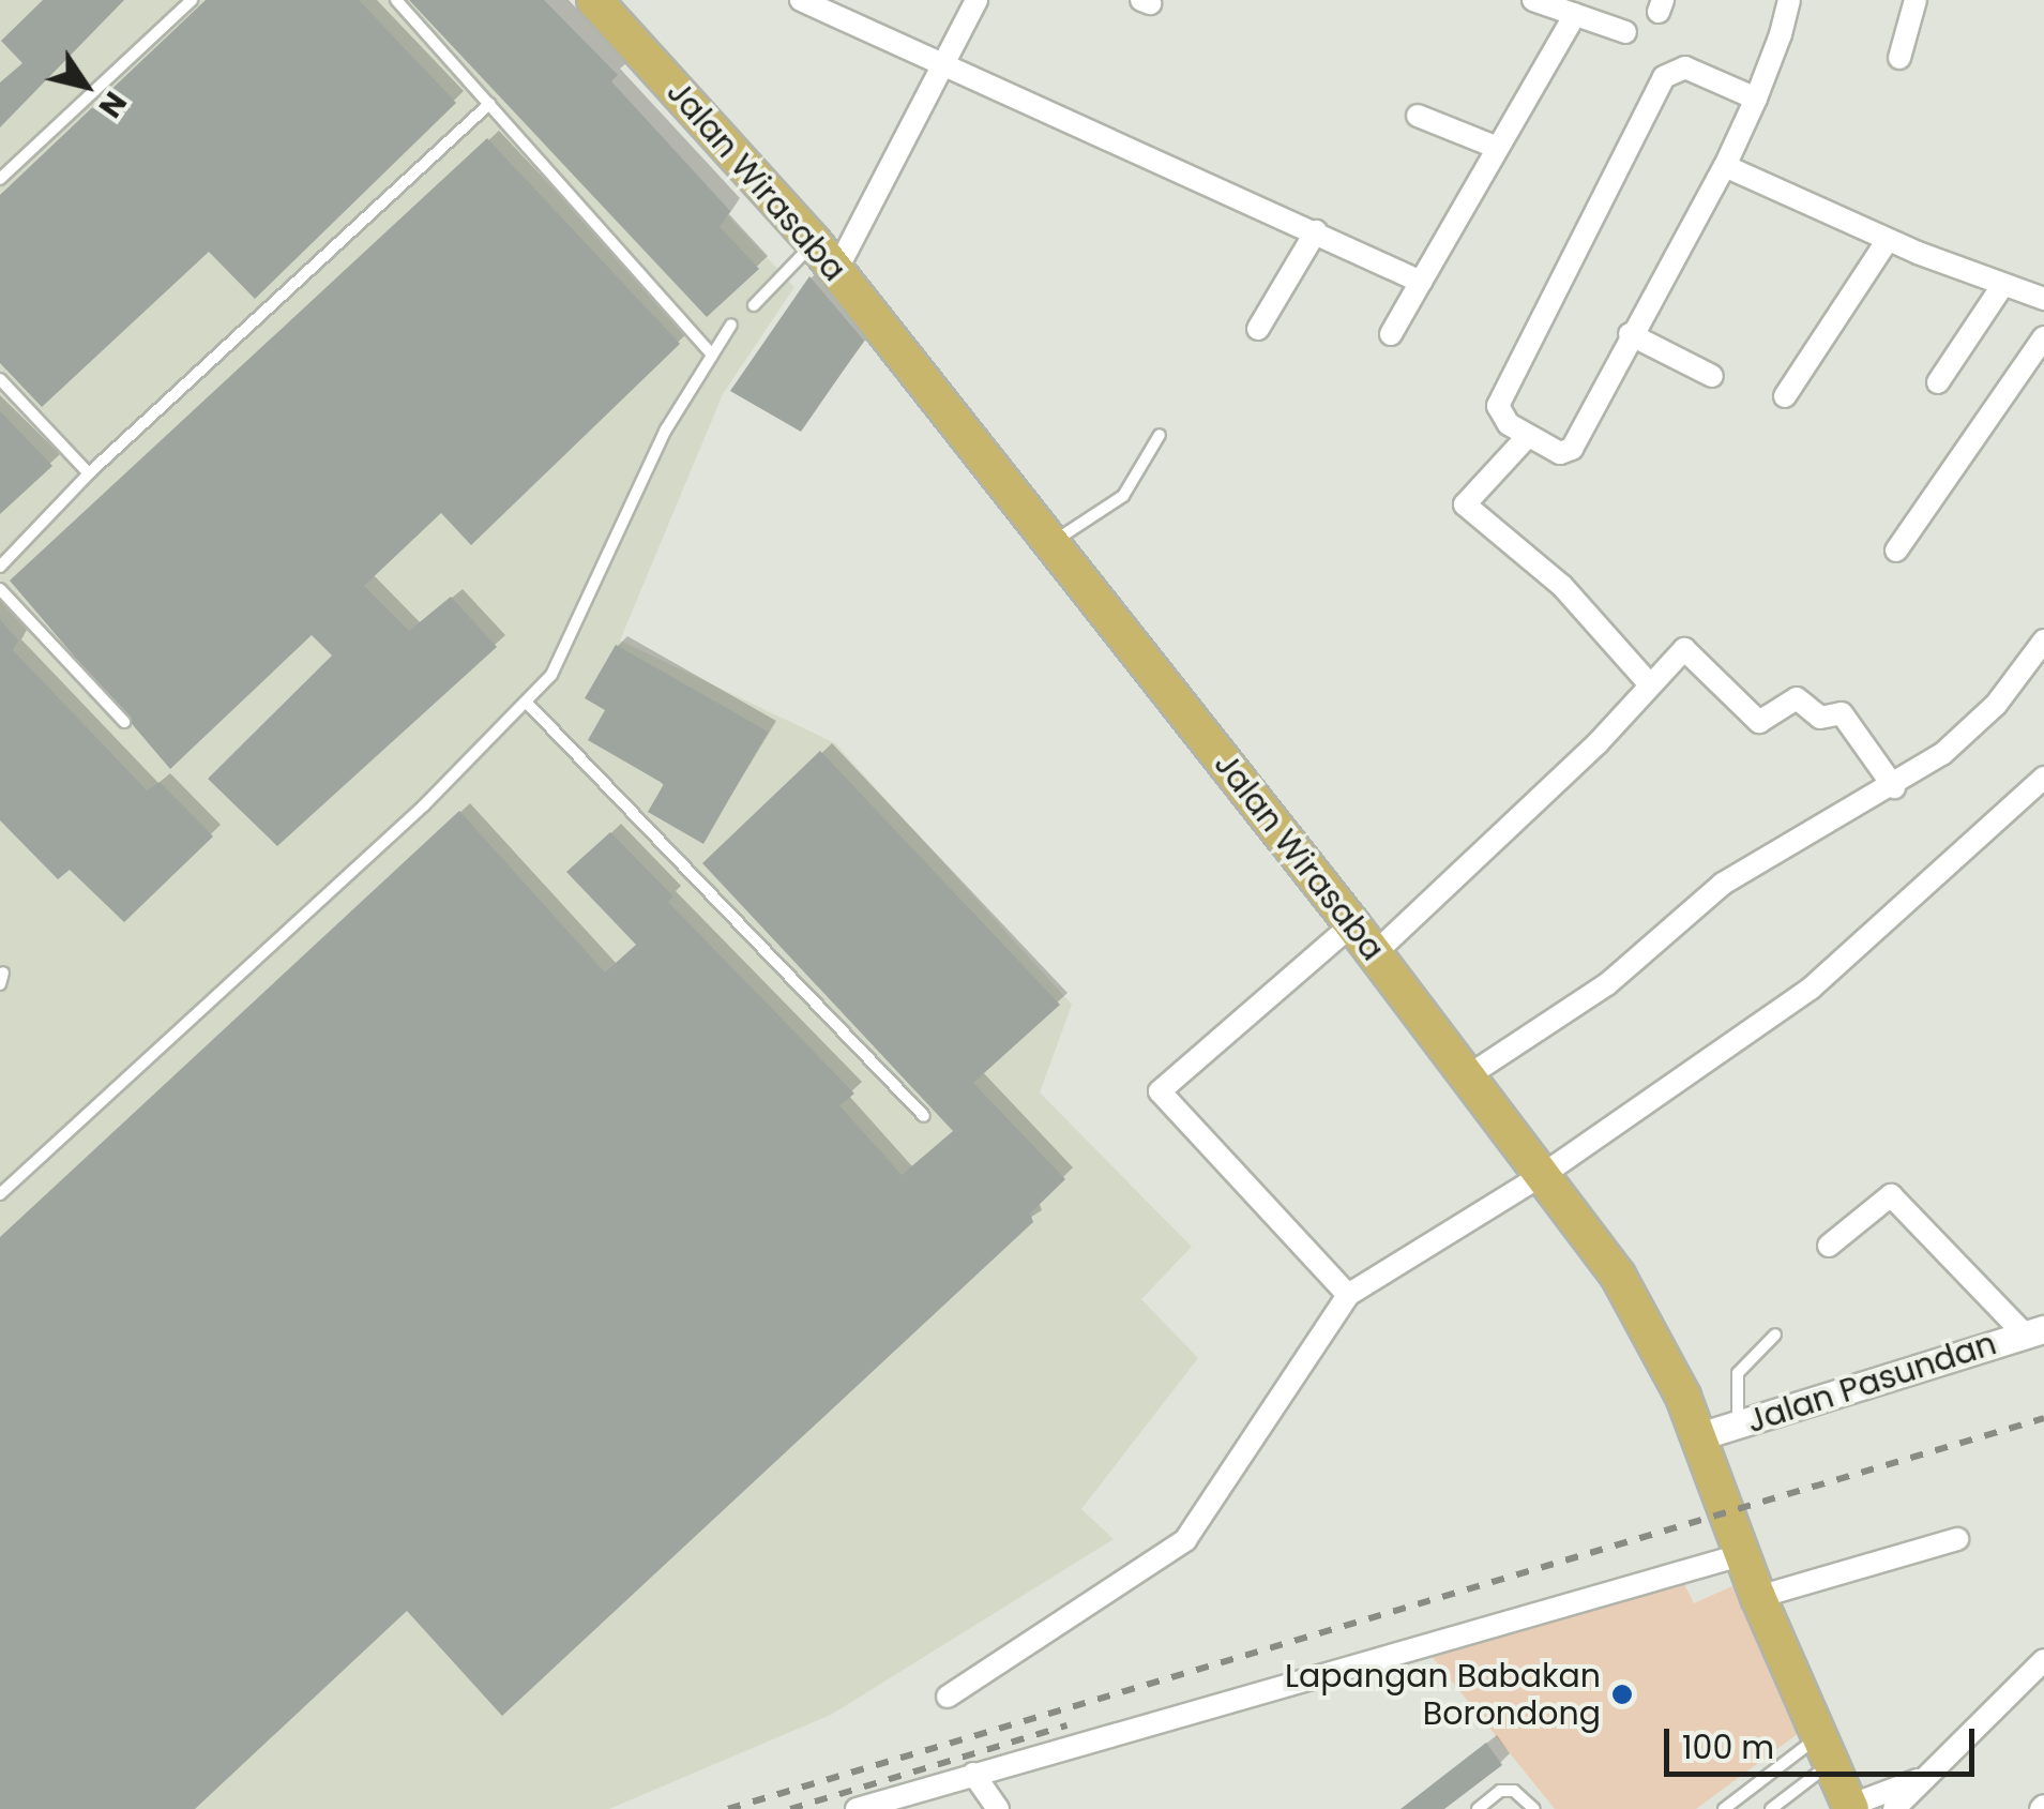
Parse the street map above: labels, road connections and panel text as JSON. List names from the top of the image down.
{
  "streets": {
    "main road": ["Jalan Wirasaba"],
    "street": ["Jalan Pasundan"]
  },
  "crossings": [
    ["Jalan Wirasaba", "Jalan Pasundan"]
  ],
  "places": ["Lapangan Babakan Borondong"],
  "scale_bar": "100 m",
  "north": "bottom right"
}
